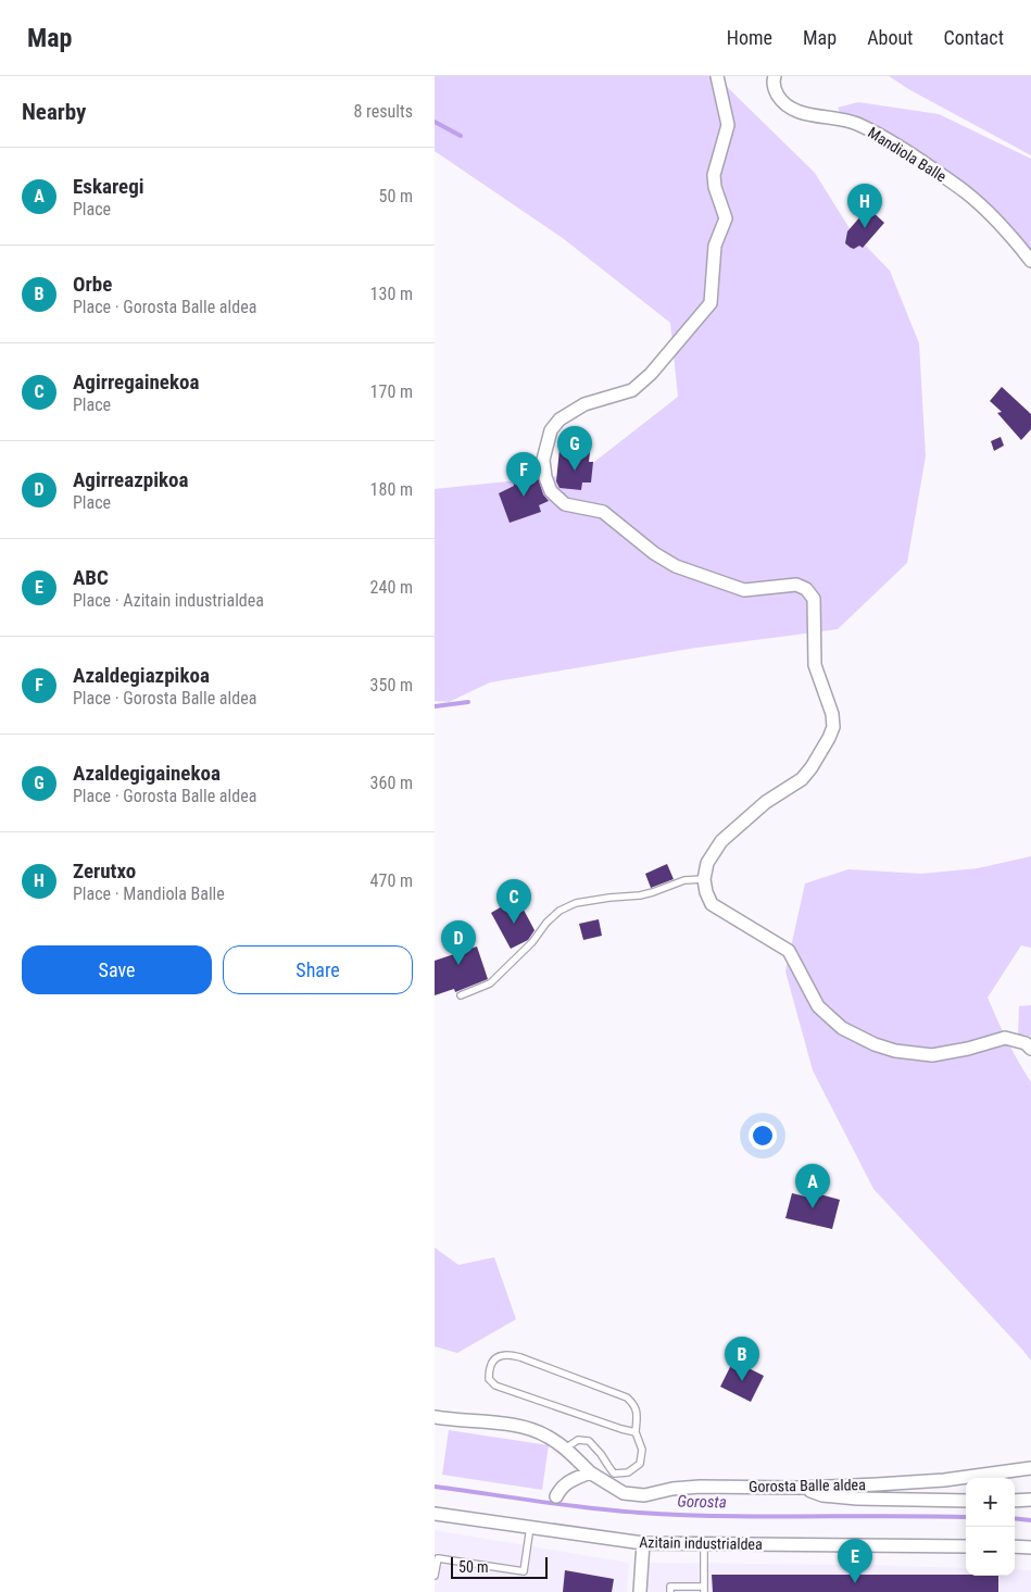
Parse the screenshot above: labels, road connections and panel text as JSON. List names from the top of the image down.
{
  "streets": {
    "street": ["Mandiola Balle", "Gorosta Balle aldea", "Azitain industrialdea"]
  },
  "water": ["Gorosta"],
  "scale_bar": "50 m",
  "page": {
    "header": "Map",
    "nav": [
      "Home",
      "Map",
      "About",
      "Contact"
    ],
    "heading": ["Nearby", "8 results"],
    "list": [
      {
        "mark": "A",
        "name": "Eskaregi",
        "note": "Place",
        "value": "50 m"
      },
      {
        "mark": "B",
        "name": "Orbe",
        "note": "Place · Gorosta Balle aldea",
        "value": "130 m"
      },
      {
        "mark": "C",
        "name": "Agirregainekoa",
        "note": "Place",
        "value": "170 m"
      },
      {
        "mark": "D",
        "name": "Agirreazpikoa",
        "note": "Place",
        "value": "180 m"
      },
      {
        "mark": "E",
        "name": "ABC",
        "note": "Place · Azitain industrialdea",
        "value": "240 m"
      },
      {
        "mark": "F",
        "name": "Azaldegiazpikoa",
        "note": "Place · Gorosta Balle aldea",
        "value": "350 m"
      },
      {
        "mark": "G",
        "name": "Azaldegigainekoa",
        "note": "Place · Gorosta Balle aldea",
        "value": "360 m"
      },
      {
        "mark": "H",
        "name": "Zerutxo",
        "note": "Place · Mandiola Balle",
        "value": "470 m"
      }
    ],
    "pins": [
      "H",
      "G",
      "F",
      "C",
      "D",
      "A",
      "B",
      "E"
    ],
    "buttons": ["Save", "Share"],
    "map_buttons": ["+", "−"],
    "scale": "50 m"
  }
}
